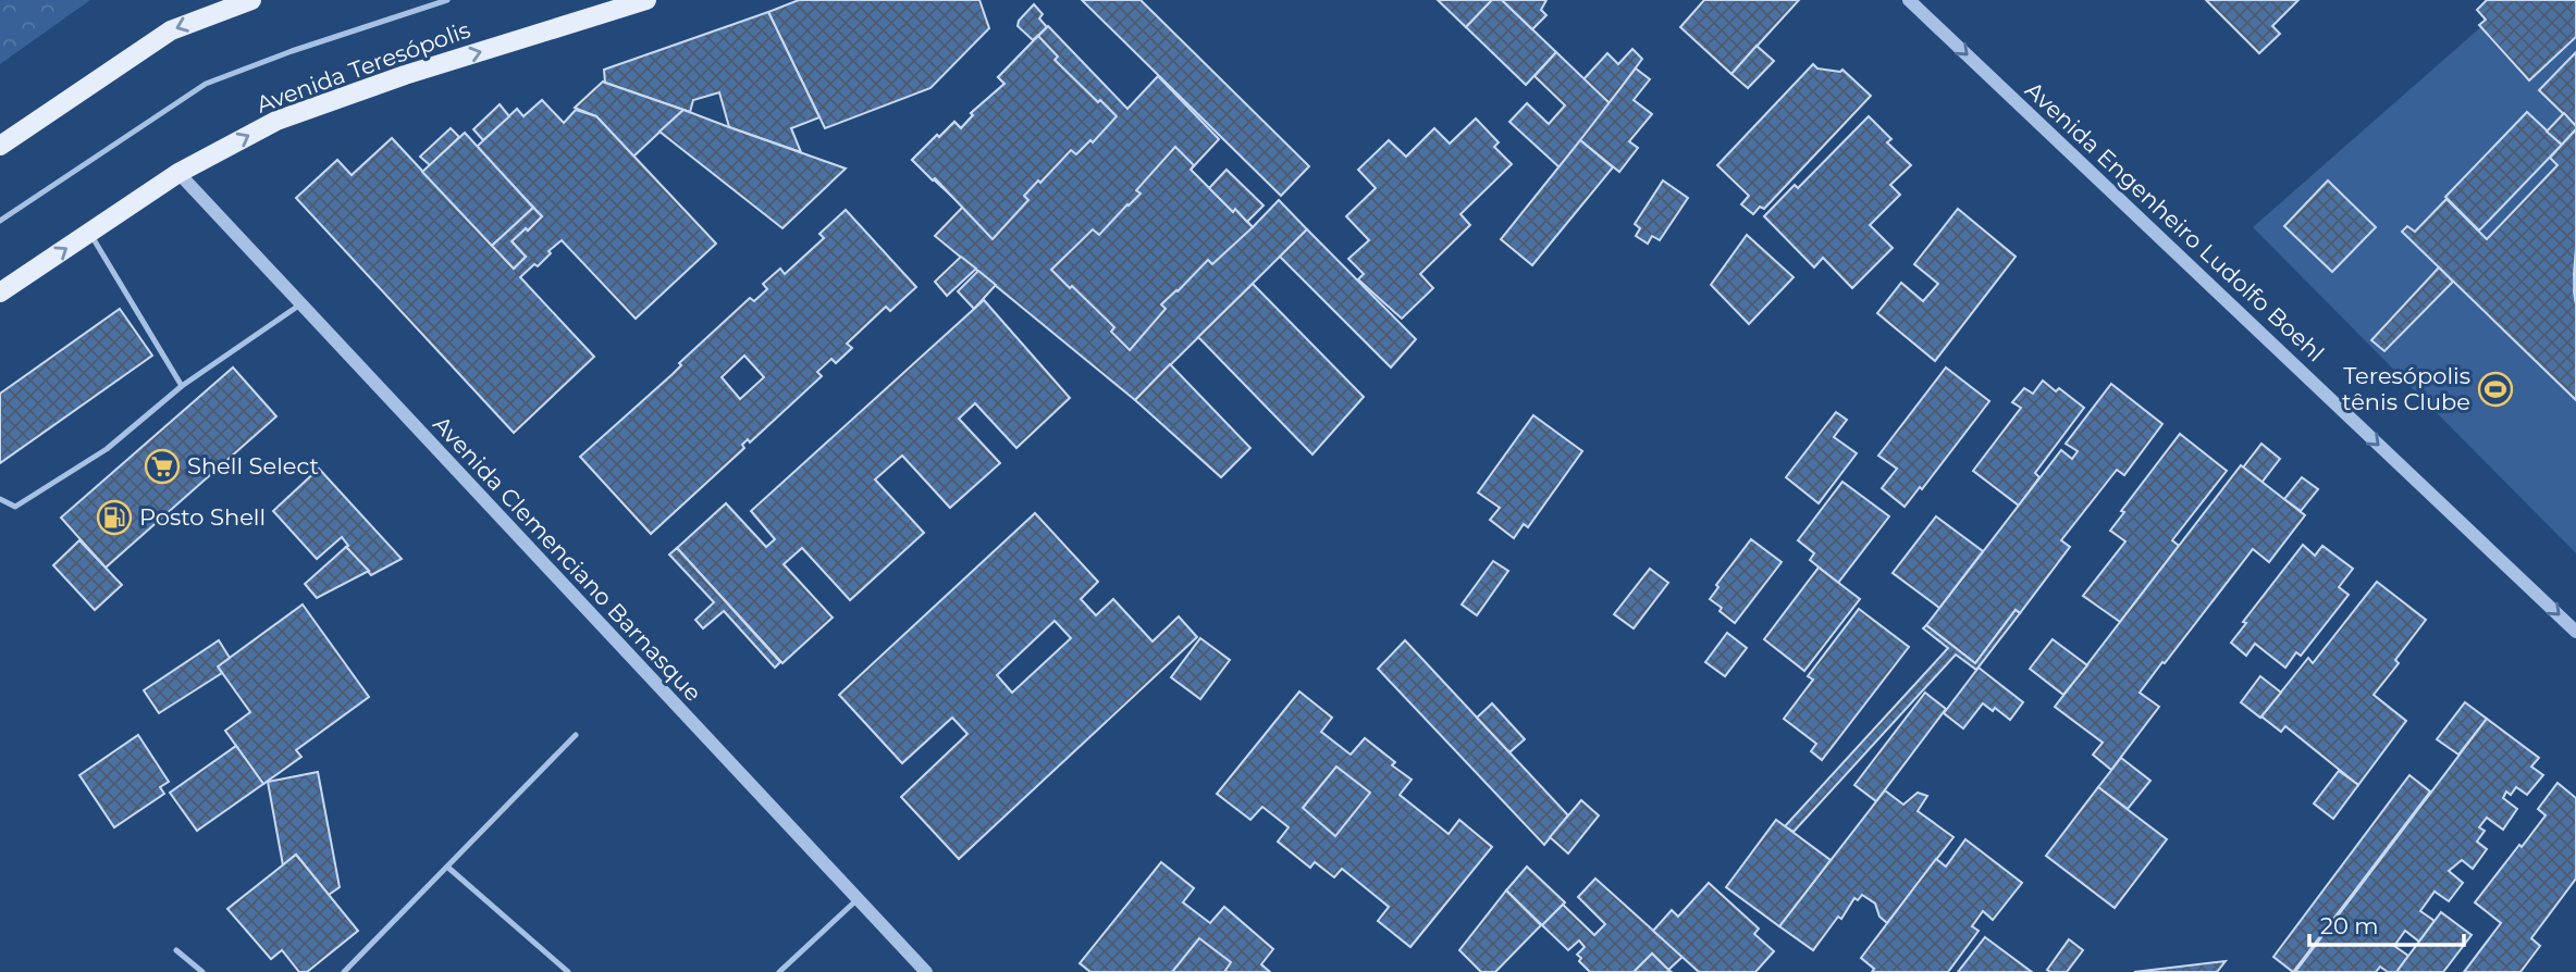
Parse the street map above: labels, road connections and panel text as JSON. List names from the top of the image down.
{
  "streets": {
    "main road": ["Avenida Teresópolis"],
    "street": ["Avenida Engenheiro Ludolfo Boehl", "Avenida Clemenciano Barnasque"]
  },
  "crossings": [
    ["Avenida Teresópolis", "Avenida Clemenciano Barnasque"]
  ],
  "one_way": ["Avenida Teresópolis", "Avenida Engenheiro Ludolfo Boehl"],
  "places": {
    "sports": ["Teresópolis tênis Clube"],
    "supermarket": ["Shell Select"],
    "fuel station": ["Posto Shell"]
  },
  "scale_bar": "20 m"
}
